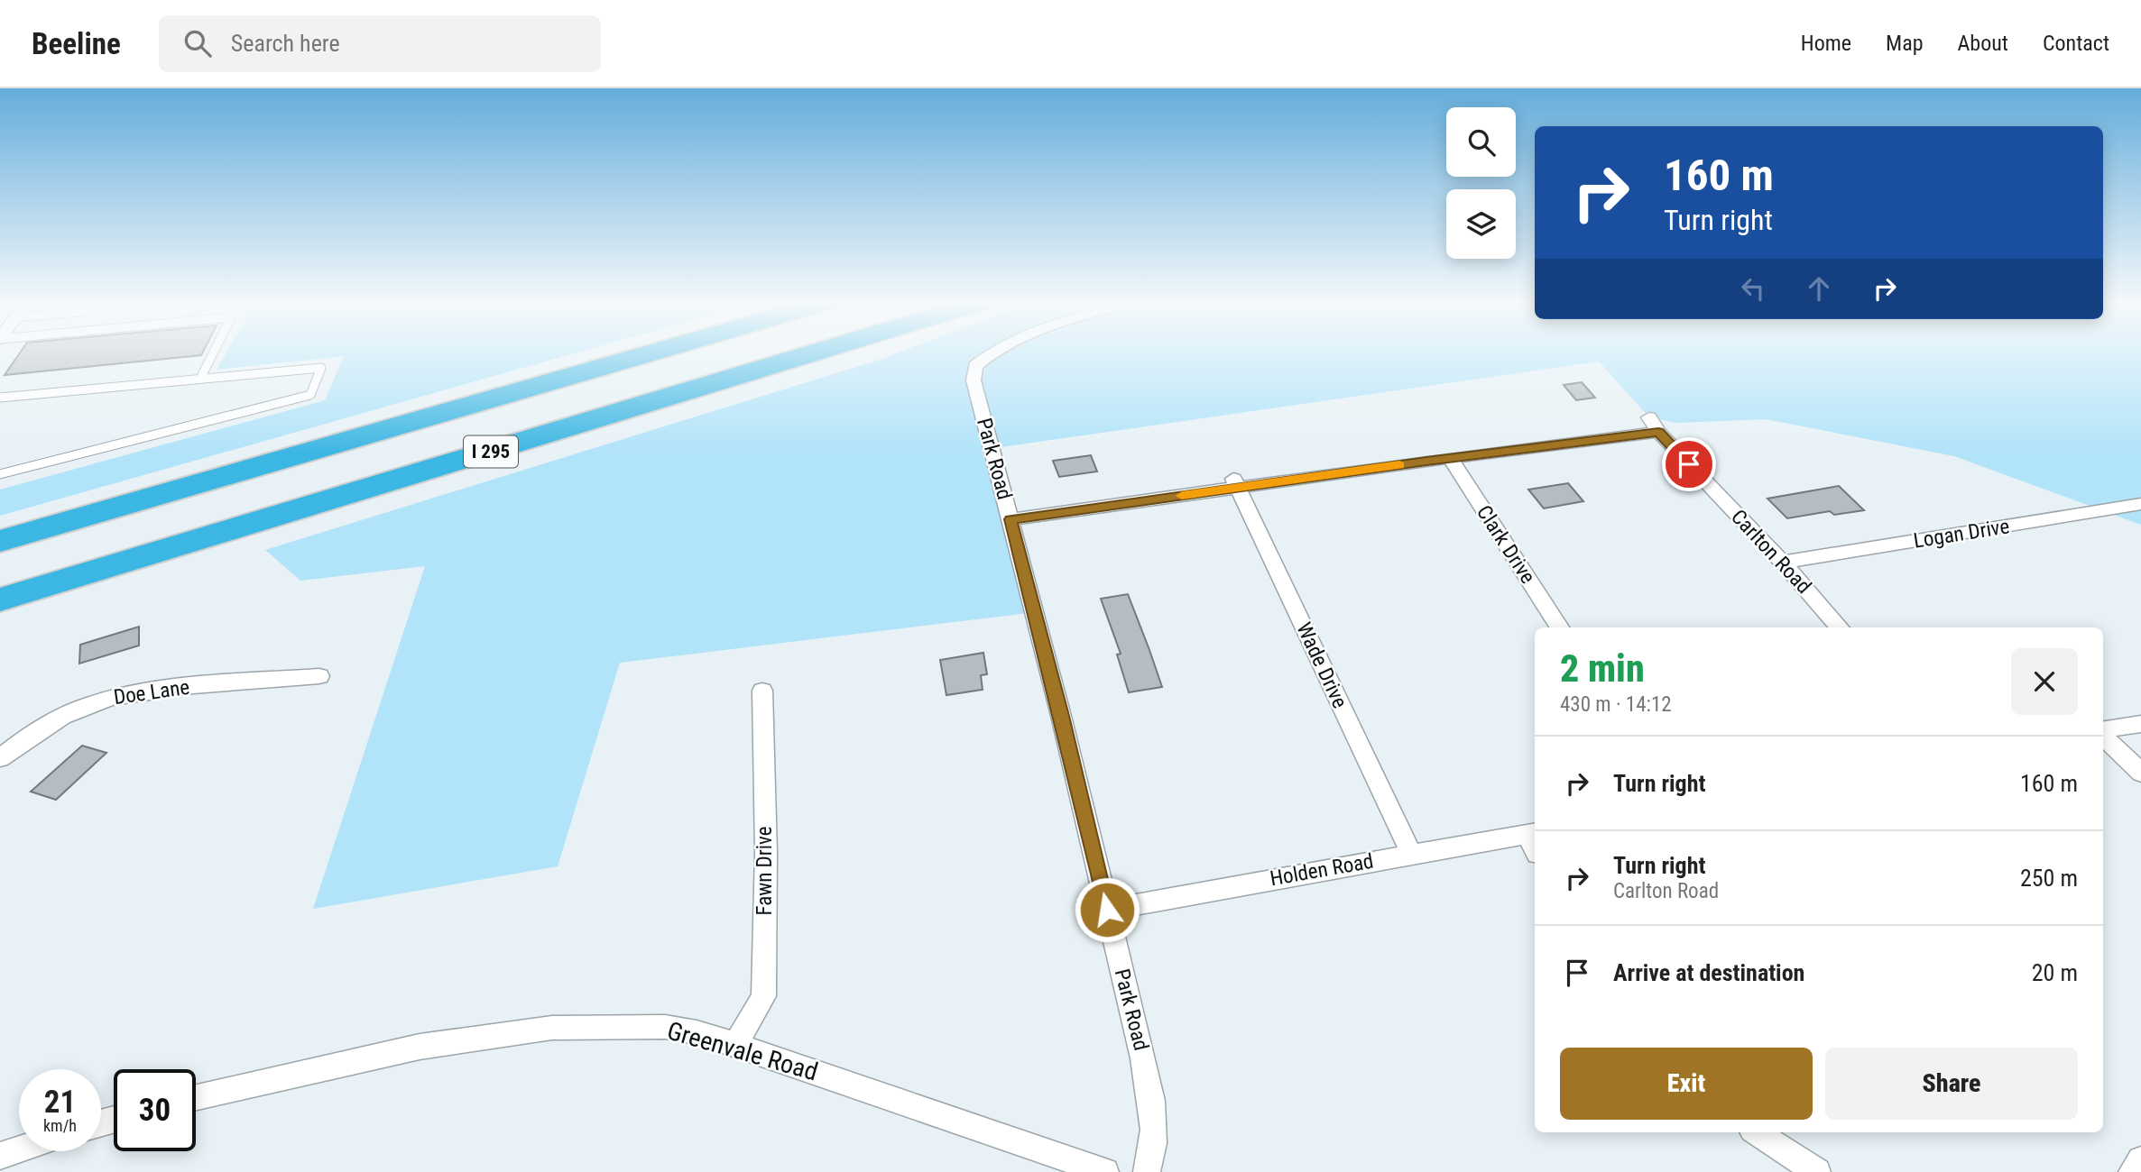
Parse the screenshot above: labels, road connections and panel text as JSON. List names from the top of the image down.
{
  "streets": {
    "highway": ["I 295"],
    "street": [
      "Park Road",
      "Logan Drive",
      "Clark Drive",
      "Carlton Road",
      "Wade Drive",
      "Doe Lane",
      "Holden Road",
      "Fawn Drive",
      "Greenvale Road"
    ]
  },
  "crossings": [
    ["Park Road", "Holden Road"],
    ["Logan Drive", "Carlton Road"],
    ["Clark Drive", "Carlton Road"],
    ["Wade Drive", "Holden Road"],
    ["Fawn Drive", "Greenvale Road"]
  ],
  "page": {
    "header": "Beeline",
    "search": "Search here",
    "nav": [
      "Home",
      "Map",
      "About",
      "Contact"
    ],
    "turn": ["160 m", "Turn right"],
    "heading": ["2 min", "430 m · 14:12"],
    "list": [
      {
        "name": "Turn right",
        "value": "160 m"
      },
      {
        "name": "Turn right",
        "note": "Carlton Road",
        "value": "250 m"
      },
      {
        "name": "Arrive at destination",
        "value": "20 m"
      }
    ],
    "buttons": ["Exit", "Share"],
    "speed": "21 km/h",
    "limit": "30"
  }
}
